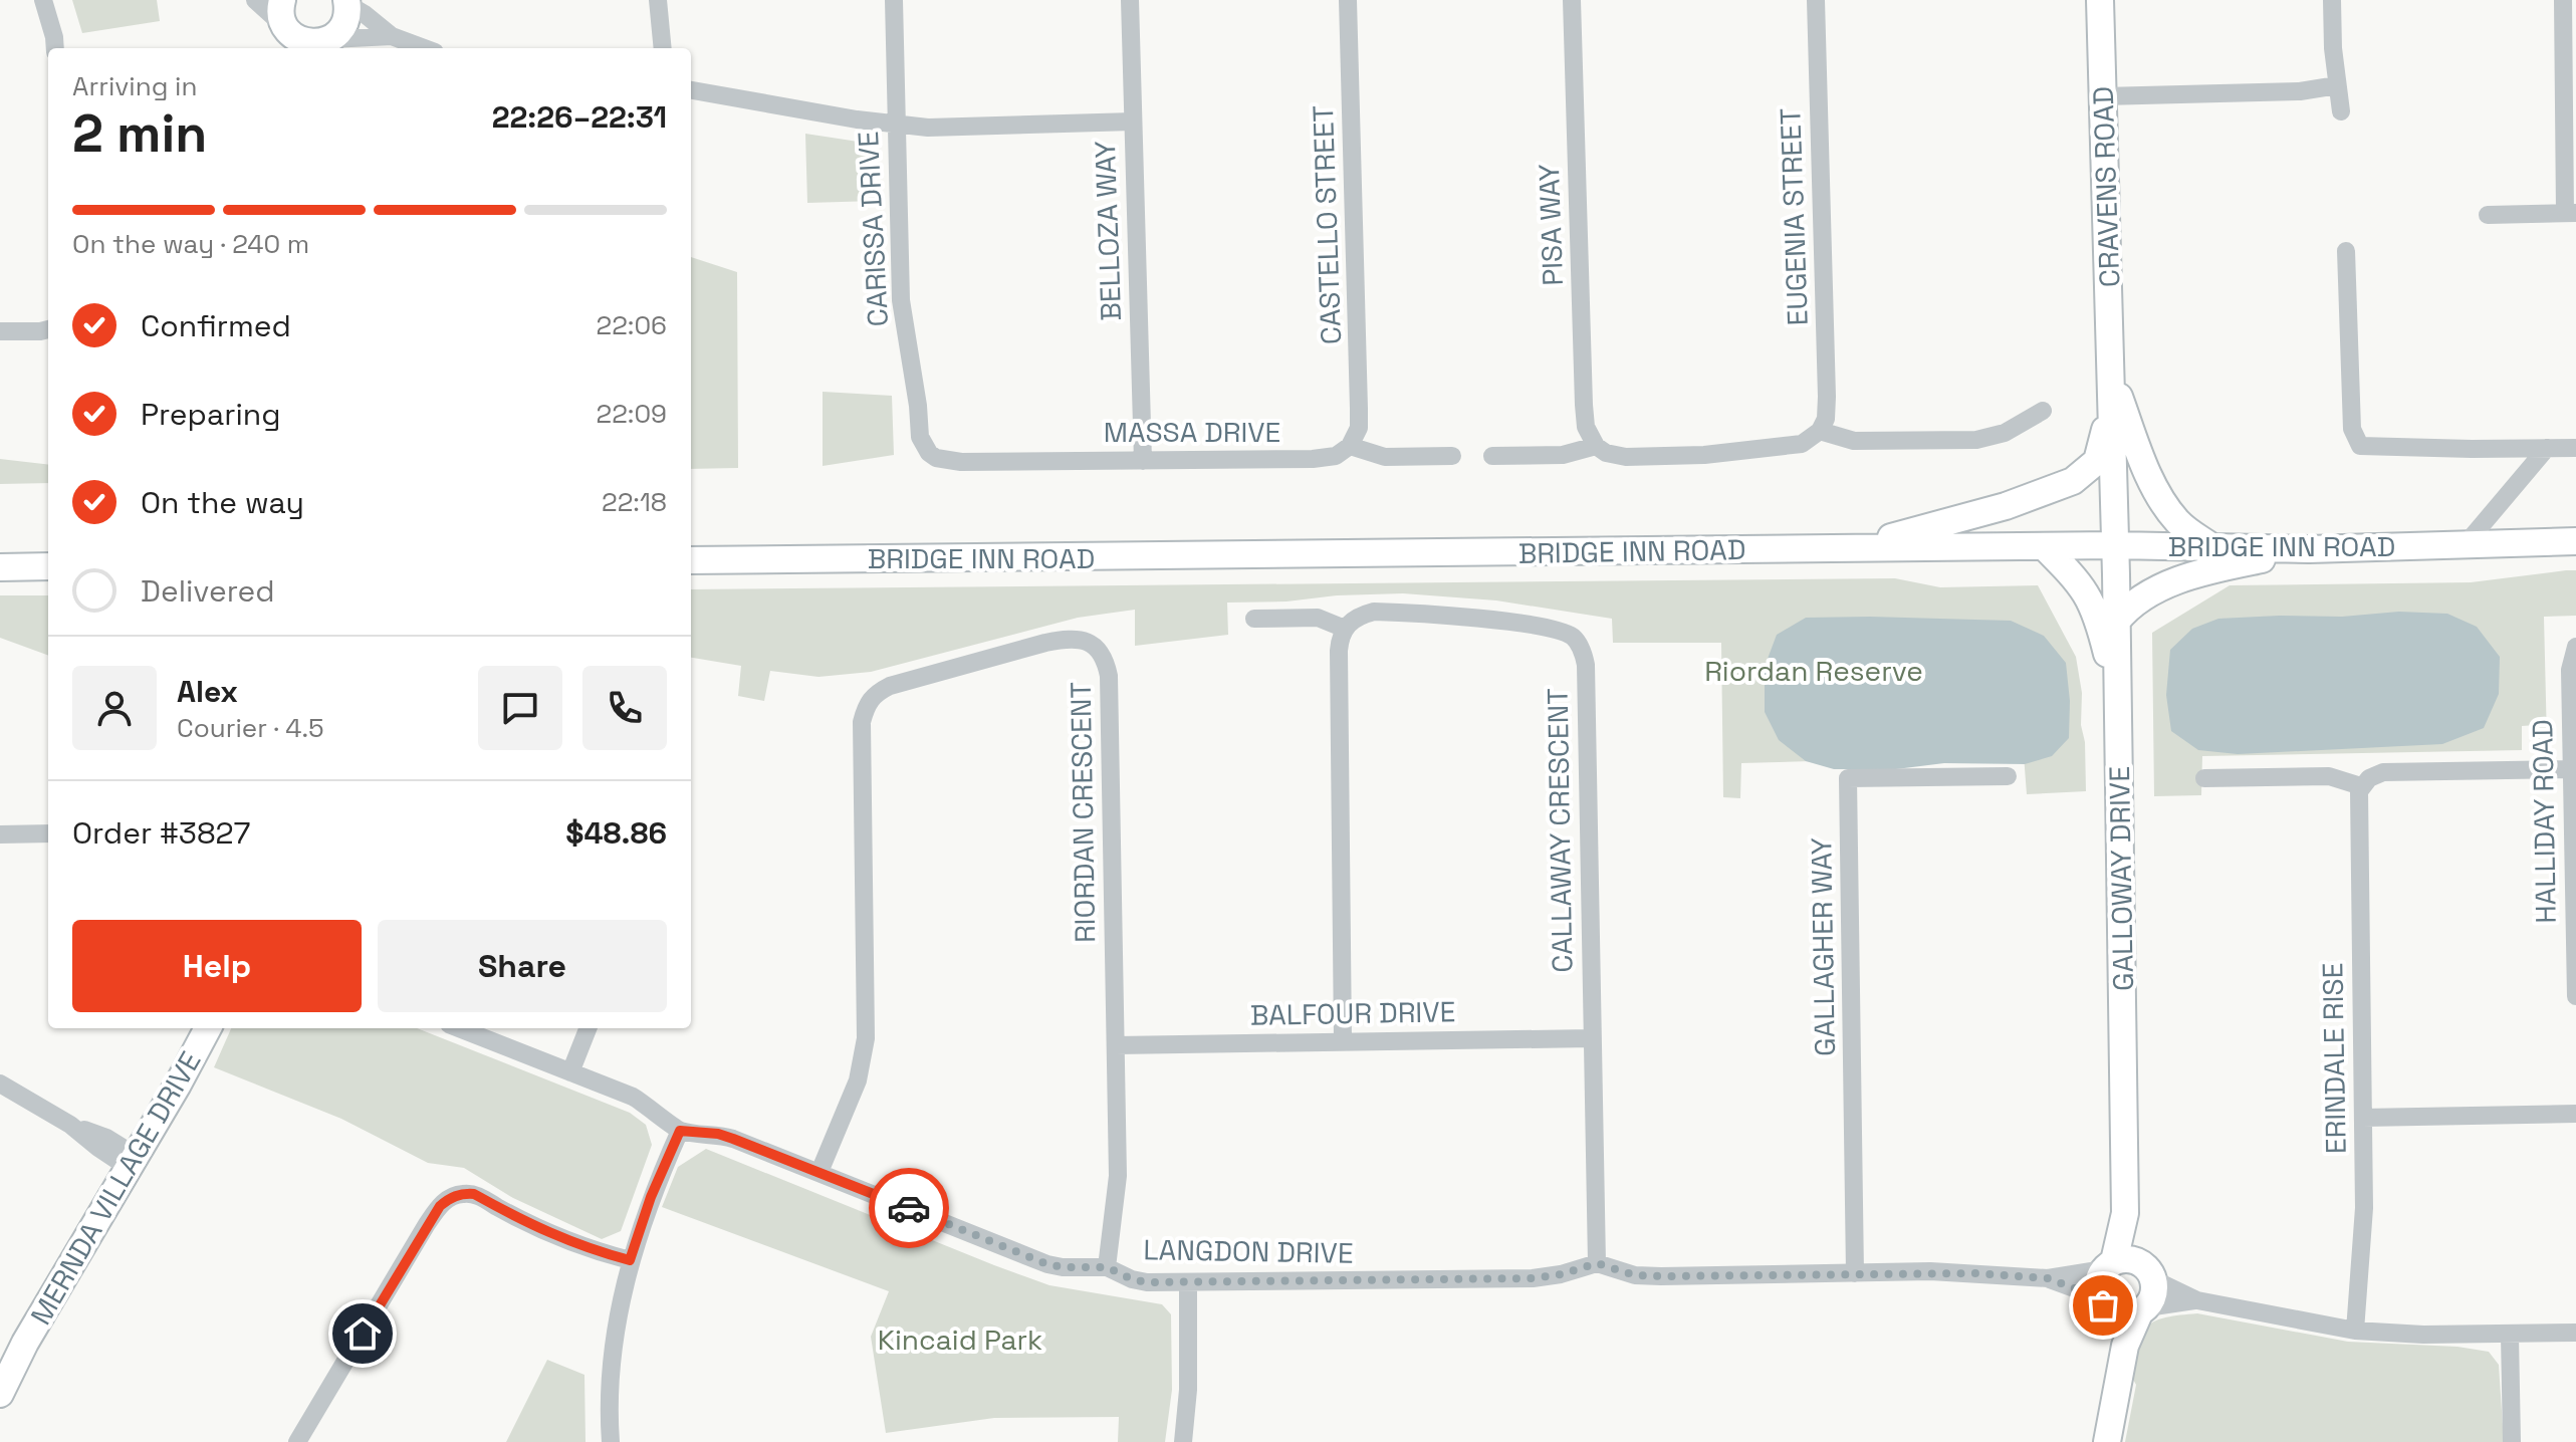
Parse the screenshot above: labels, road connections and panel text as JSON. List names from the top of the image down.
{
  "streets": {
    "street": [
      "CRAVENS ROAD",
      "EUGENIA STREET",
      "CASTELLO STREET",
      "PISA WAY",
      "CARISSA DRIVE",
      "BELLOZA WAY",
      "MASSA DRIVE",
      "BRIDGE INN ROAD",
      "RIORDAN CRESCENT",
      "HALLIDAY ROAD",
      "CALLAWAY CRESCENT",
      "GALLOWAY DRIVE",
      "GALLAGHER WAY",
      "BALFOUR DRIVE",
      "ERINDALE RISE",
      "MERNDA VILLAGE DRIVE",
      "LANGDON DRIVE"
    ]
  },
  "crossings": [
    ["CRAVENS ROAD", "BRIDGE INN ROAD"],
    ["CRAVENS ROAD", "GALLOWAY DRIVE"],
    ["CASTELLO STREET", "MASSA DRIVE"],
    ["CARISSA DRIVE", "MASSA DRIVE"],
    ["BELLOZA WAY", "MASSA DRIVE"],
    ["BRIDGE INN ROAD", "GALLOWAY DRIVE"],
    ["RIORDAN CRESCENT", "BALFOUR DRIVE"],
    ["RIORDAN CRESCENT", "LANGDON DRIVE"],
    ["CALLAWAY CRESCENT", "BALFOUR DRIVE"],
    ["CALLAWAY CRESCENT", "LANGDON DRIVE"]
  ],
  "parks": ["Riordan Reserve", "Kincaid Park"],
  "page": {
    "heading": ["2 min", "Arriving in", "22:26–22:31"],
    "panel": [
      "Alex",
      "Courier · 4.5",
      "Order #3827",
      "$48.86"
    ],
    "bar": "On the way · 240 m",
    "list": [
      ["Confirmed", "22:06"],
      ["Preparing", "22:09"],
      ["On the way", "22:18"],
      "Delivered"
    ],
    "buttons": ["Help", "Share"]
  }
}
